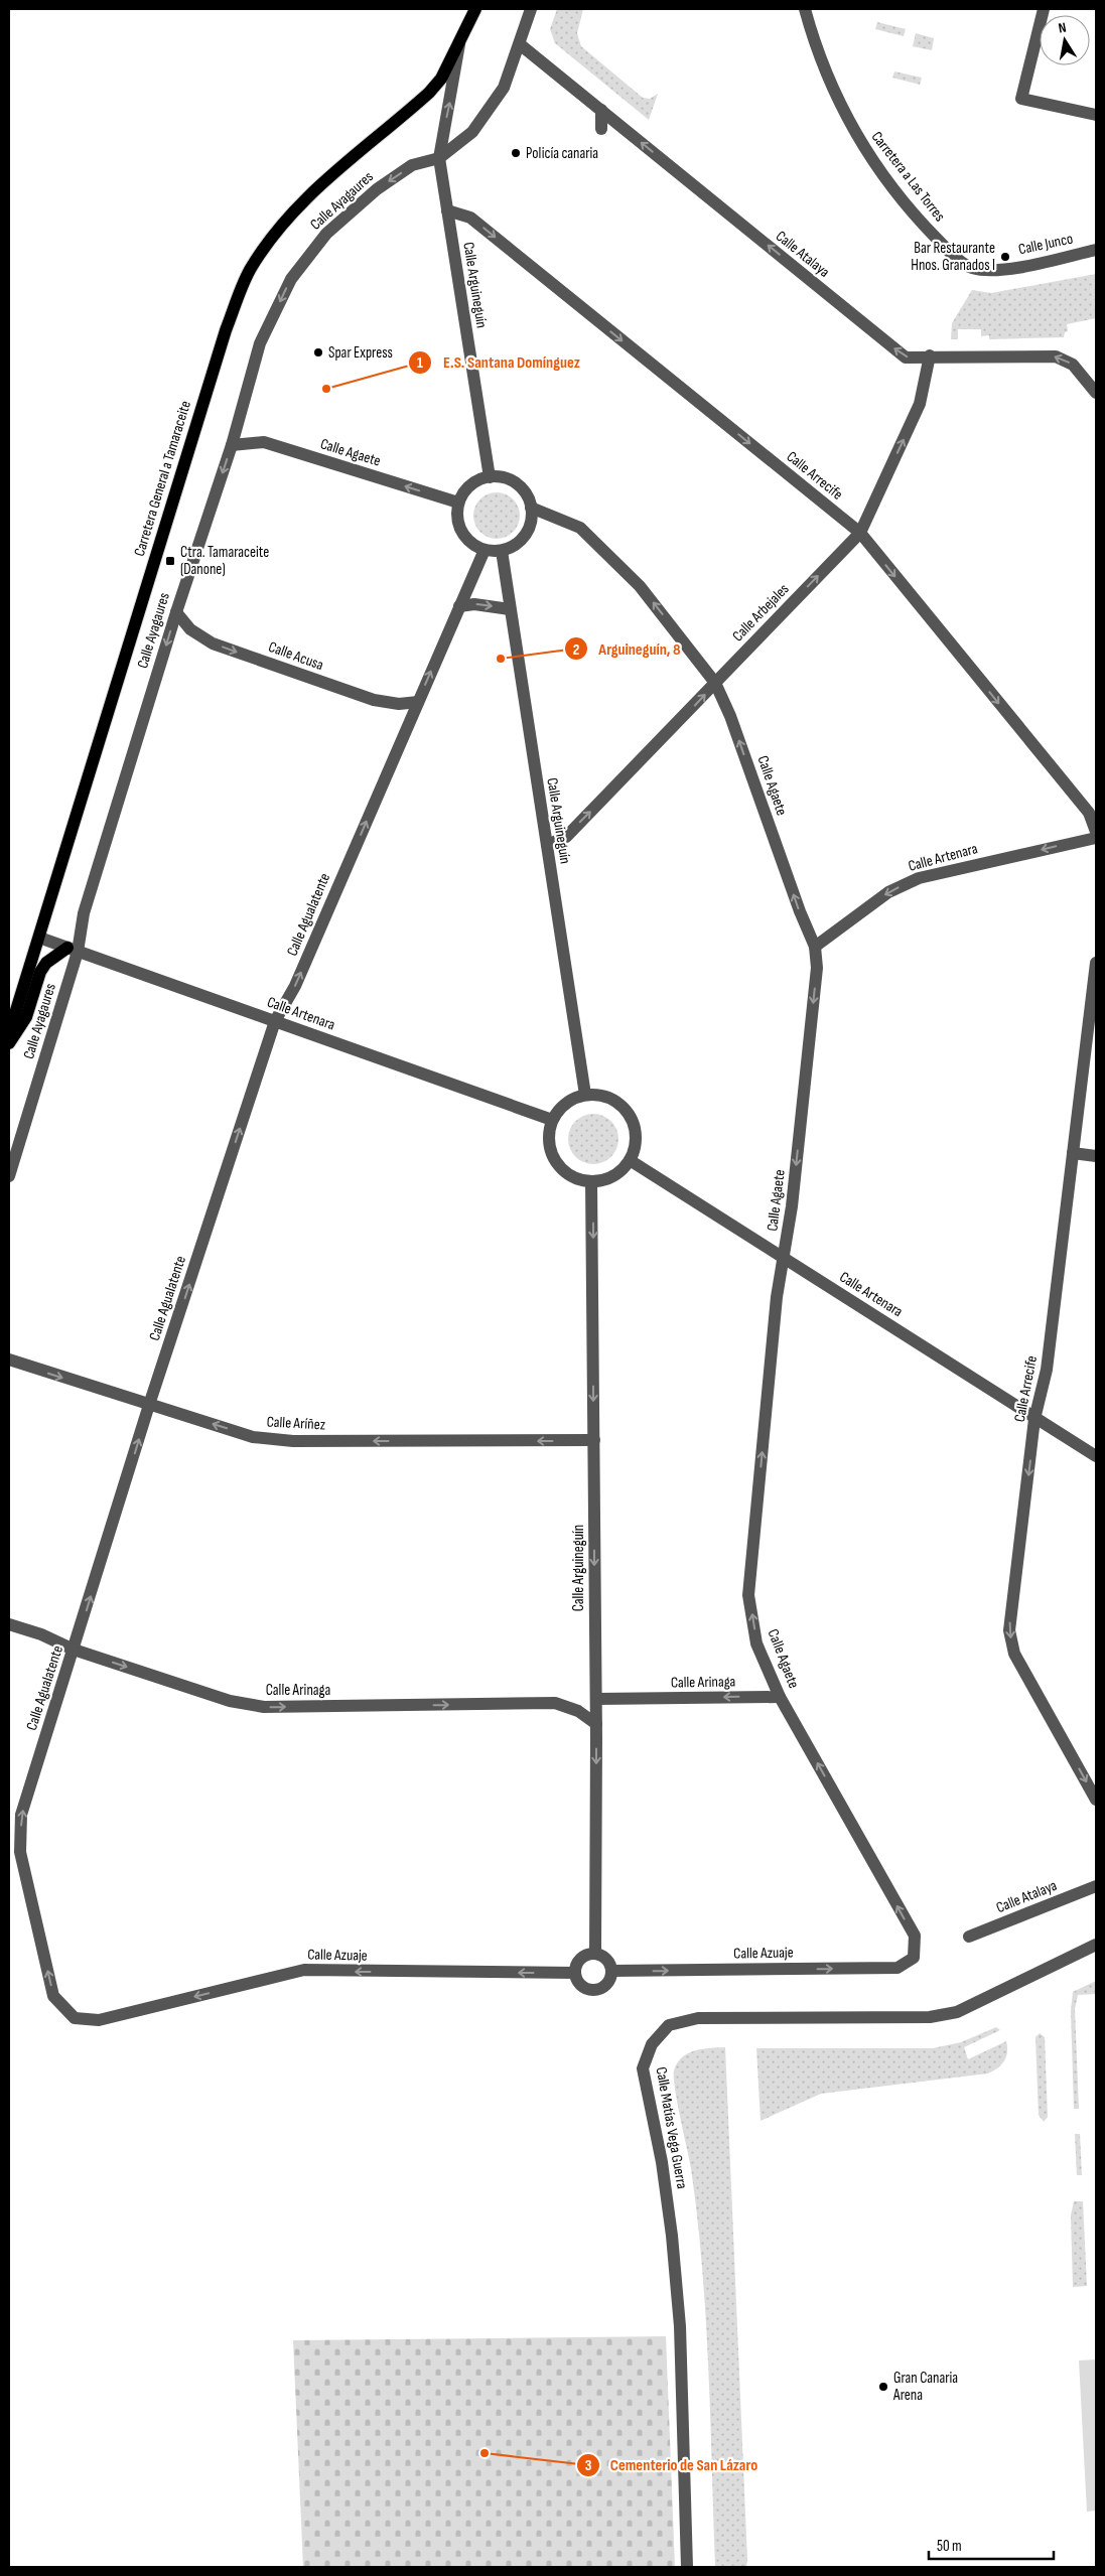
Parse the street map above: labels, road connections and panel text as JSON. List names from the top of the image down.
{
  "streets": {
    "main road": ["Carretera General a Tamaraceite"],
    "street": [
      "Carretera a Las Torres",
      "Calle Ayagaures",
      "Calle Junco",
      "Calle Atalaya",
      "Calle Arguineguín",
      "Calle Agaete",
      "Calle Arrecife",
      "Calle Arbejales",
      "Calle Acusa",
      "Calle Artenara",
      "Calle Agualatente",
      "Calle Aríñez",
      "Calle Arinaga",
      "Calle Azuaje",
      "Calle Matías Vega Guerra"
    ]
  },
  "crossings": [
    ["Carretera a Las Torres", "Calle Junco"],
    ["Calle Ayagaures", "Calle Atalaya"],
    ["Calle Ayagaures", "Calle Arguineguín"],
    ["Calle Ayagaures", "Calle Agaete"],
    ["Calle Ayagaures", "Calle Acusa"],
    ["Calle Ayagaures", "Calle Artenara"],
    ["Calle Atalaya", "Calle Arbejales"],
    ["Calle Arguineguín", "Calle Agaete"],
    ["Calle Arguineguín", "Calle Arrecife"],
    ["Calle Arguineguín", "Carretera General a Tamaraceite"],
    ["Calle Arguineguín", "Calle Arbejales"],
    ["Calle Arguineguín", "Calle Artenara"],
    ["Calle Arguineguín", "Calle Agualatente"],
    ["Calle Arguineguín", "Calle Aríñez"],
    ["Calle Arguineguín", "Calle Arinaga"],
    ["Calle Arguineguín", "Calle Azuaje"],
    ["Calle Agaete", "Calle Arbejales"],
    ["Calle Agaete", "Calle Artenara"],
    ["Calle Agaete", "Calle Agualatente"],
    ["Calle Agaete", "Calle Arinaga"],
    ["Calle Agaete", "Calle Azuaje"],
    ["Calle Arrecife", "Calle Arbejales"],
    ["Calle Arrecife", "Calle Artenara"],
    ["Carretera General a Tamaraceite", "Calle Artenara"],
    ["Calle Acusa", "Calle Agualatente"],
    ["Calle Artenara", "Calle Agualatente"],
    ["Calle Agualatente", "Calle Aríñez"],
    ["Calle Agualatente", "Calle Arinaga"],
    ["Calle Agualatente", "Calle Azuaje"]
  ],
  "one_way": [
    "Calle Ayagaures",
    "Calle Atalaya",
    "Calle Arrecife",
    "Calle Arbejales",
    "Calle Acusa",
    "Calle Agualatente"
  ],
  "places": {
    "other": [
      "Policía canaria",
      "Bar Restaurante Hnos. Granados I",
      "Spar Express",
      "E.S. Santana Domínguez",
      "Arguineguín, 8",
      "Gran Canaria Arena",
      "Cementerio de San Lázaro"
    ],
    "transit": ["Ctra. Tamaraceite (Danone)"]
  },
  "scale_bar": "50 m",
  "north": "top"
}
